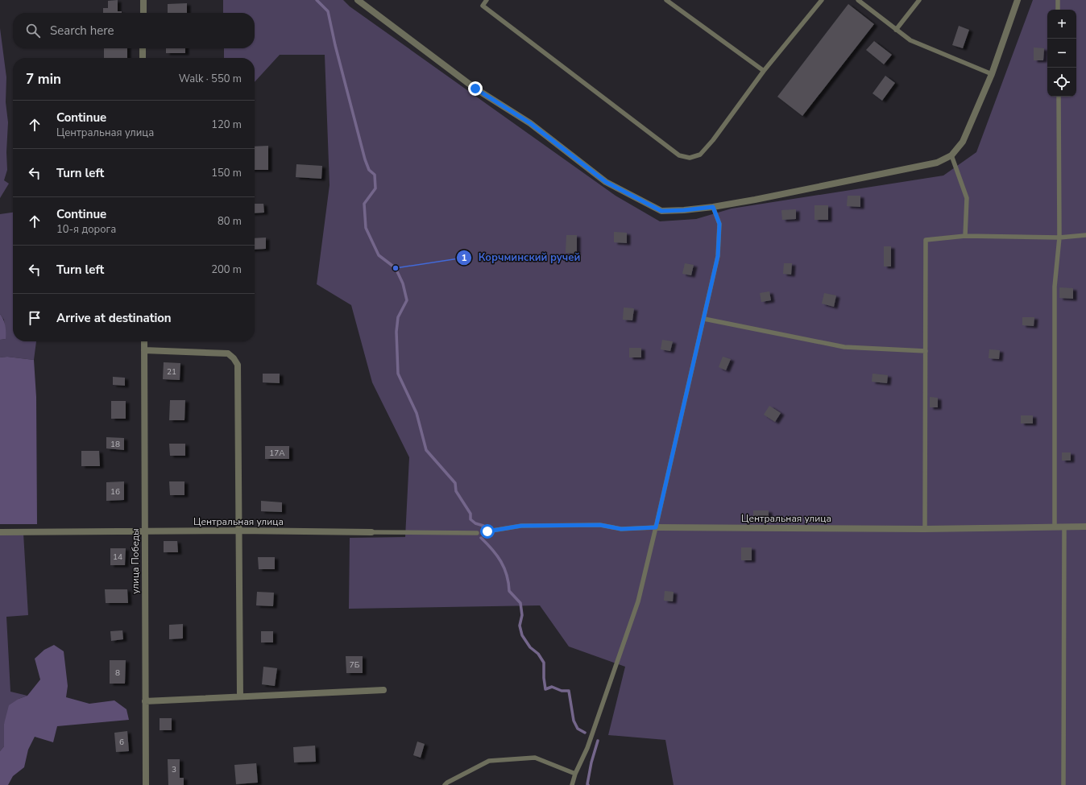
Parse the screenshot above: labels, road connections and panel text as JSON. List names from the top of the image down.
{
  "streets": {
    "street": ["Центральная улица", "улица Победы"]
  },
  "crossings": [
    ["Центральная улица", "улица Победы"]
  ],
  "places": ["Корчминский ручей"],
  "house_numbers": [
    "21",
    "18",
    "17А",
    "16",
    "14",
    "7Б",
    "8",
    "6",
    "3"
  ],
  "page": {
    "map_buttons": ["+", "−"],
    "search": "Search here",
    "heading": ["7 min", "Walk · 550 m"],
    "list": [
      ["Continue", "Центральная улица", "120 m"],
      ["Turn left", "150 m"],
      ["Continue", "10-я дорога", "80 m"],
      ["Turn left", "200 m"],
      "Arrive at destination"
    ]
  }
}
